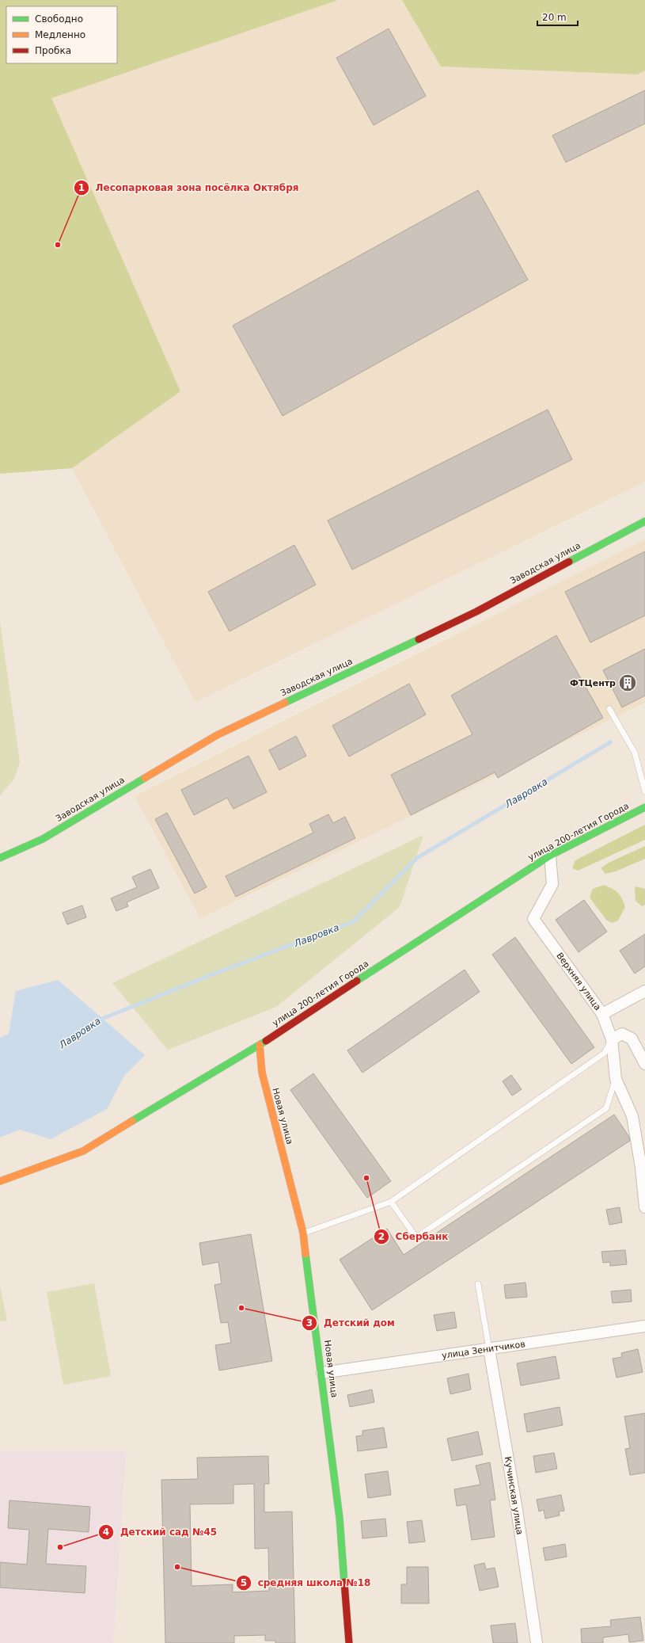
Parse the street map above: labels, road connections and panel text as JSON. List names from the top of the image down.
{
  "streets": {
    "street": [
      "Заводская улица",
      "улица 200-летия Города",
      "Верхняя улица",
      "Новая улица",
      "улица Зенитчиков",
      "Кучинская улица"
    ]
  },
  "crossings": [
    ["улица 200-летия Города", "Верхняя улица"],
    ["улица 200-летия Города", "Новая улица"],
    ["Новая улица", "улица Зенитчиков"],
    ["улица Зенитчиков", "Кучинская улица"]
  ],
  "water": ["Лавровка"],
  "places": {
    "other": [
      "Лесопарковая зона посёлка Октября",
      "Сбербанк",
      "Детский дом",
      "Детский сад №45",
      "средняя школа №18"
    ],
    "building": ["ФТЦентр"]
  },
  "legend": ["Свободно", "Медленно", "Пробка"],
  "scale_bar": "20 m"
}
